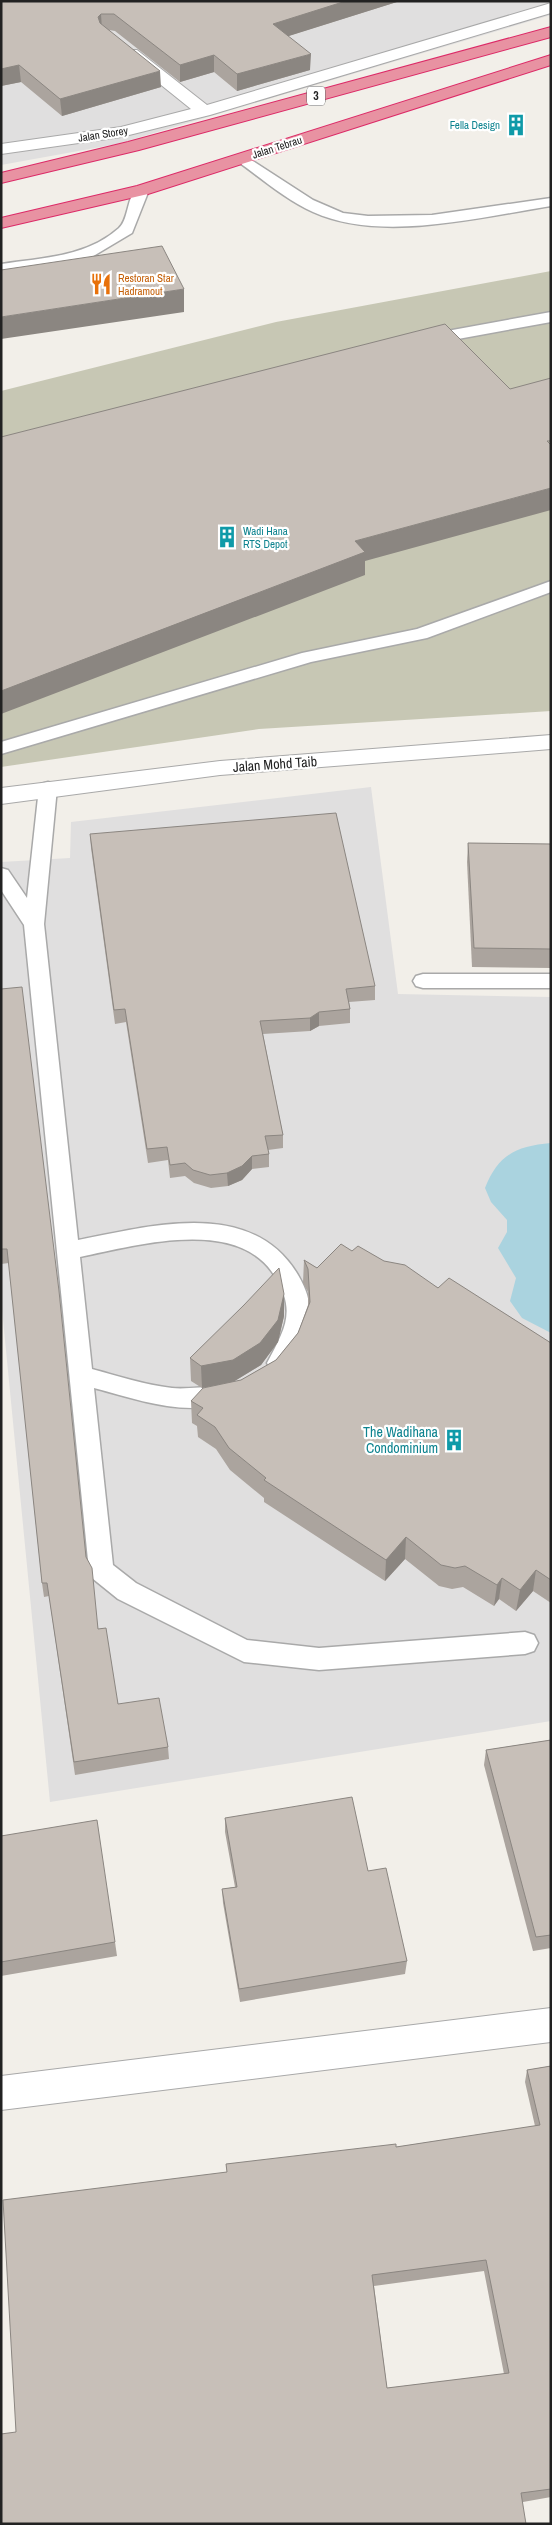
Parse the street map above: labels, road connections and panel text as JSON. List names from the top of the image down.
{
  "streets": {
    "highway": ["3", "Jalan Tebrau"],
    "street": ["Jalan Storey", "Jalan Mohd Taib"]
  },
  "places": {
    "building": ["Fella Design", "Wadi Hana RTS Depot", "The Wadihana Condominium"],
    "restaurant": ["Restoran Star Hadramout"]
  }
}
